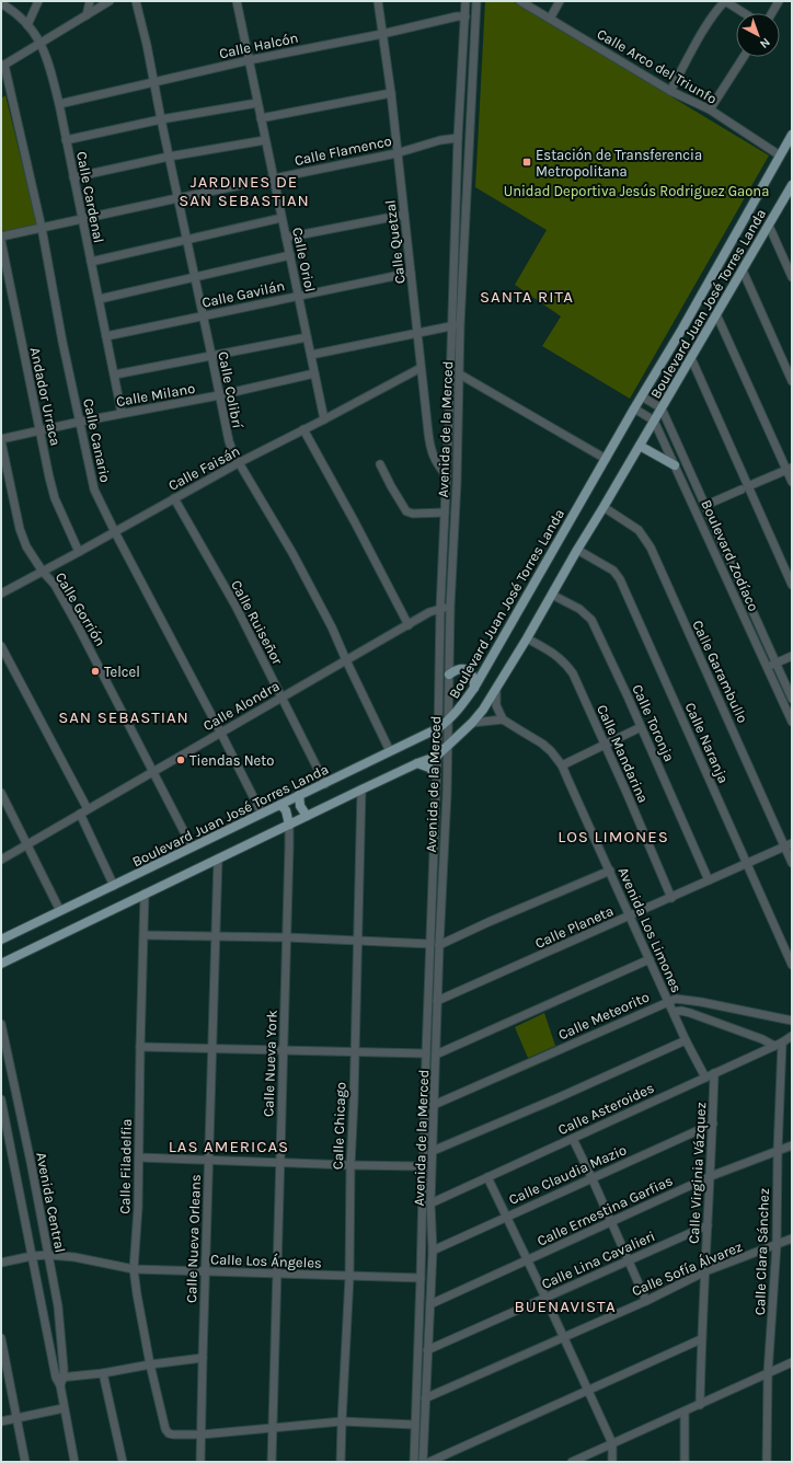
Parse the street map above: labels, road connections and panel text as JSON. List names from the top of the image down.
{
  "streets": {
    "main road": ["Boulevard Juan José Torres Landa"],
    "street": [
      "Calle Halcón",
      "Calle Arco del Triunfo",
      "Calle Flamenco",
      "Calle Cardenal",
      "Calle Quetzal",
      "Calle Oriol",
      "Calle Gavilán",
      "Calle Colibrí",
      "Calle Milano",
      "Andador Urraca",
      "Avenida de la Merced",
      "Calle Canario",
      "Calle Faisán",
      "Boulevard Zodíaco",
      "Calle Gorrión",
      "Calle Ruiseñor",
      "Calle Garambullo",
      "Calle Alondra",
      "Calle Toronja",
      "Calle Naranja",
      "Calle Mandarina",
      "Calle Planeta",
      "Avenida Los Limones",
      "Calle Meteorito",
      "Calle Nueva York",
      "Calle Asteroides",
      "Calle Chicago",
      "Calle Filadelfia",
      "Calle Virginia Vázquez",
      "Calle Claudia Mazio",
      "Avenida Central",
      "Calle Ernestina Garfias",
      "Calle Nueva Orleans",
      "Calle Clara Sánchez",
      "Calle Lina Cavalieri",
      "Calle Los Ángeles",
      "Calle Sofía Álvarez"
    ]
  },
  "crossings": [
    ["Calle Halcón", "Calle Cardenal"],
    ["Calle Halcón", "Calle Quetzal"],
    ["Calle Halcón", "Calle Oriol"],
    ["Calle Halcón", "Calle Colibrí"],
    ["Calle Halcón", "Avenida de la Merced"],
    ["Calle Arco del Triunfo", "Boulevard Juan José Torres Landa"],
    ["Calle Flamenco", "Calle Cardenal"],
    ["Calle Flamenco", "Calle Quetzal"],
    ["Calle Flamenco", "Calle Oriol"],
    ["Calle Flamenco", "Calle Colibrí"],
    ["Calle Flamenco", "Avenida de la Merced"],
    ["Calle Flamenco", "Calle Canario"],
    ["Calle Cardenal", "Calle Gavilán"],
    ["Calle Cardenal", "Calle Milano"],
    ["Calle Quetzal", "Calle Gavilán"],
    ["Calle Quetzal", "Avenida de la Merced"],
    ["Calle Quetzal", "Calle Faisán"],
    ["Calle Oriol", "Calle Gavilán"],
    ["Calle Oriol", "Calle Milano"],
    ["Calle Oriol", "Calle Faisán"],
    ["Calle Gavilán", "Calle Colibrí"],
    ["Boulevard Juan José Torres Landa", "Calle Colibrí"],
    ["Boulevard Juan José Torres Landa", "Avenida de la Merced"],
    ["Boulevard Juan José Torres Landa", "Calle Canario"],
    ["Boulevard Juan José Torres Landa", "Boulevard Zodíaco"],
    ["Boulevard Juan José Torres Landa", "Calle Gorrión"],
    ["Boulevard Juan José Torres Landa", "Calle Ruiseñor"],
    ["Boulevard Juan José Torres Landa", "Calle Garambullo"],
    ["Boulevard Juan José Torres Landa", "Calle Toronja"],
    ["Boulevard Juan José Torres Landa", "Calle Naranja"],
    ["Boulevard Juan José Torres Landa", "Calle Mandarina"],
    ["Boulevard Juan José Torres Landa", "Calle Nueva York"],
    ["Boulevard Juan José Torres Landa", "Calle Chicago"],
    ["Boulevard Juan José Torres Landa", "Calle Filadelfia"],
    ["Boulevard Juan José Torres Landa", "Calle Nueva Orleans"],
    ["Calle Colibrí", "Calle Milano"],
    ["Calle Colibrí", "Calle Faisán"],
    ["Calle Colibrí", "Calle Alondra"],
    ["Calle Milano", "Andador Urraca"],
    ["Calle Milano", "Calle Canario"],
    ["Calle Milano", "Calle Gorrión"],
    ["Andador Urraca", "Calle Faisán"],
    ["Avenida de la Merced", "Calle Alondra"],
    ["Avenida de la Merced", "Calle Planeta"],
    ["Avenida de la Merced", "Calle Meteorito"],
    ["Avenida de la Merced", "Calle Asteroides"],
    ["Avenida de la Merced", "Calle Claudia Mazio"],
    ["Avenida de la Merced", "Calle Ernestina Garfias"],
    ["Avenida de la Merced", "Calle Lina Cavalieri"],
    ["Avenida de la Merced", "Calle Los Ángeles"],
    ["Avenida de la Merced", "Calle Sofía Álvarez"],
    ["Calle Canario", "Calle Faisán"],
    ["Calle Canario", "Calle Alondra"],
    ["Calle Faisán", "Calle Gorrión"],
    ["Calle Faisán", "Calle Ruiseñor"],
    ["Calle Gorrión", "Calle Alondra"],
    ["Calle Ruiseñor", "Calle Alondra"],
    ["Calle Garambullo", "Calle Planeta"],
    ["Calle Toronja", "Calle Planeta"],
    ["Calle Naranja", "Calle Planeta"],
    ["Calle Mandarina", "Calle Planeta"],
    ["Calle Planeta", "Avenida Los Limones"],
    ["Avenida Los Limones", "Calle Meteorito"],
    ["Avenida Los Limones", "Calle Asteroides"],
    ["Calle Nueva York", "Calle Los Ángeles"],
    ["Calle Asteroides", "Calle Virginia Vázquez"],
    ["Calle Asteroides", "Calle Clara Sánchez"],
    ["Calle Chicago", "Calle Los Ángeles"],
    ["Calle Filadelfia", "Calle Nueva Orleans"],
    ["Calle Filadelfia", "Calle Los Ángeles"],
    ["Calle Virginia Vázquez", "Calle Claudia Mazio"],
    ["Calle Virginia Vázquez", "Calle Ernestina Garfias"],
    ["Calle Virginia Vázquez", "Calle Lina Cavalieri"],
    ["Calle Virginia Vázquez", "Calle Sofía Álvarez"],
    ["Avenida Central", "Calle Los Ángeles"],
    ["Calle Ernestina Garfias", "Calle Clara Sánchez"],
    ["Calle Nueva Orleans", "Calle Los Ángeles"],
    ["Calle Clara Sánchez", "Calle Sofía Álvarez"]
  ],
  "districts": [
    "JARDINES DE SAN SEBASTIAN",
    "SANTA RITA",
    "SAN SEBASTIAN",
    "LOS LIMONES",
    "LAS AMERICAS",
    "BUENAVISTA"
  ],
  "parks": ["Unidad Deportiva Jesús Rodriguez Gaona"],
  "places": {
    "transit": ["Estación de Transferencia Metropolitana"],
    "other": ["Telcel", "Tiendas Neto"]
  },
  "north": "bottom right"
}
